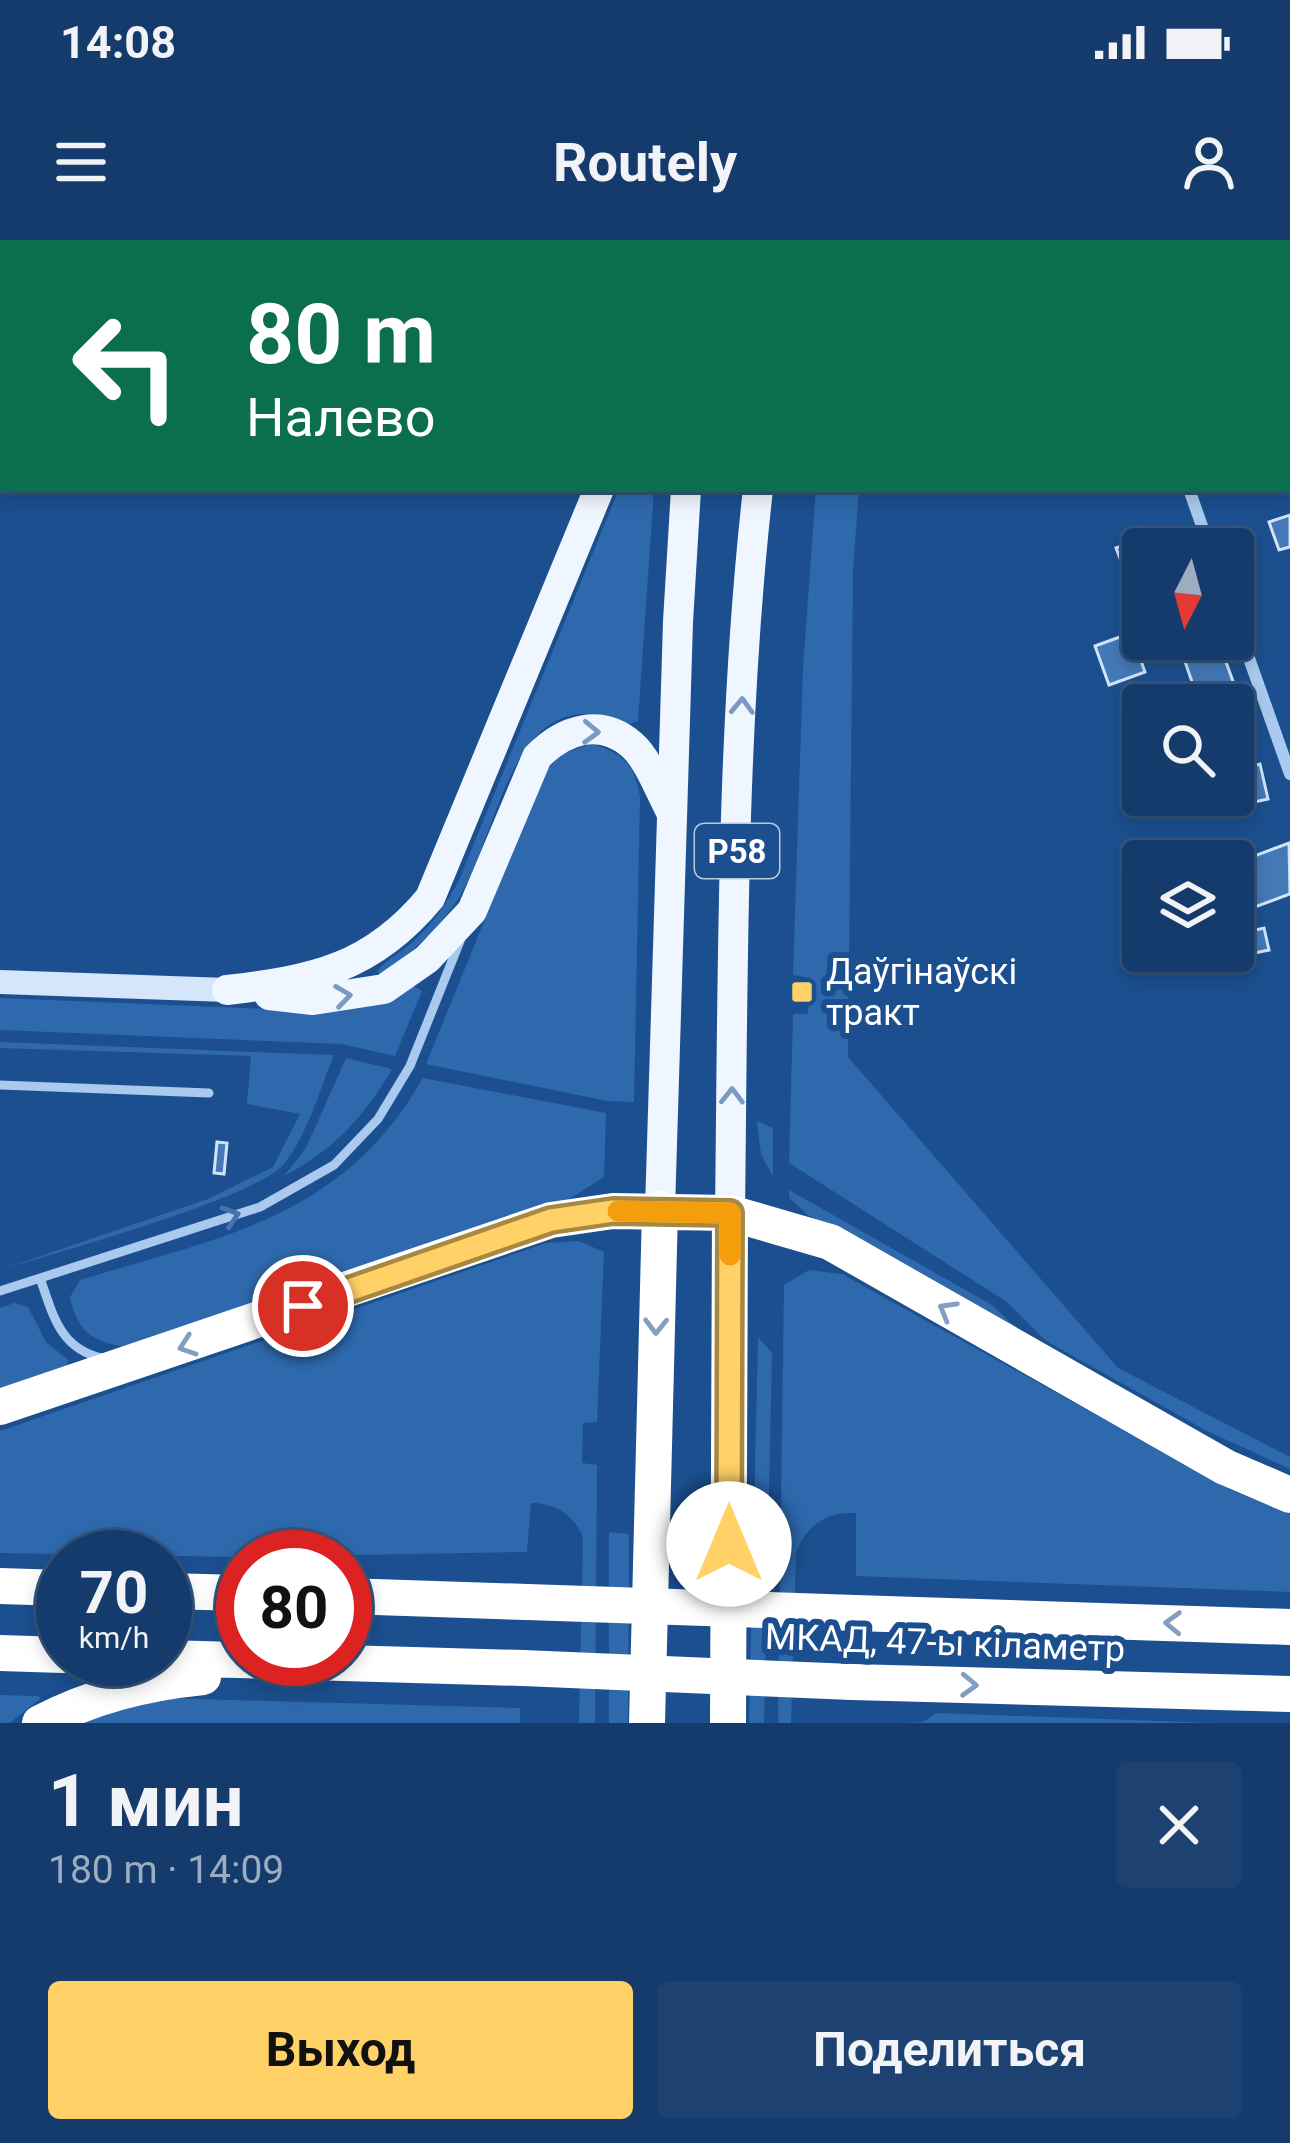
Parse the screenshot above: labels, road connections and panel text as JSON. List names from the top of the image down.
{
  "streets": {
    "highway": ["Р58", "МКАД, 47-ы кіламетр"]
  },
  "places": {
    "transit": ["Даўгінаўскі тракт"]
  },
  "north": "bottom",
  "page": {
    "status": "14:08",
    "header": "Routely",
    "turn": ["80 m", "Налево"],
    "speed": "70 km/h",
    "limit": "80",
    "heading": ["1 мин", "180 m · 14:09"],
    "buttons": ["Выход", "Поделиться"]
  }
}
